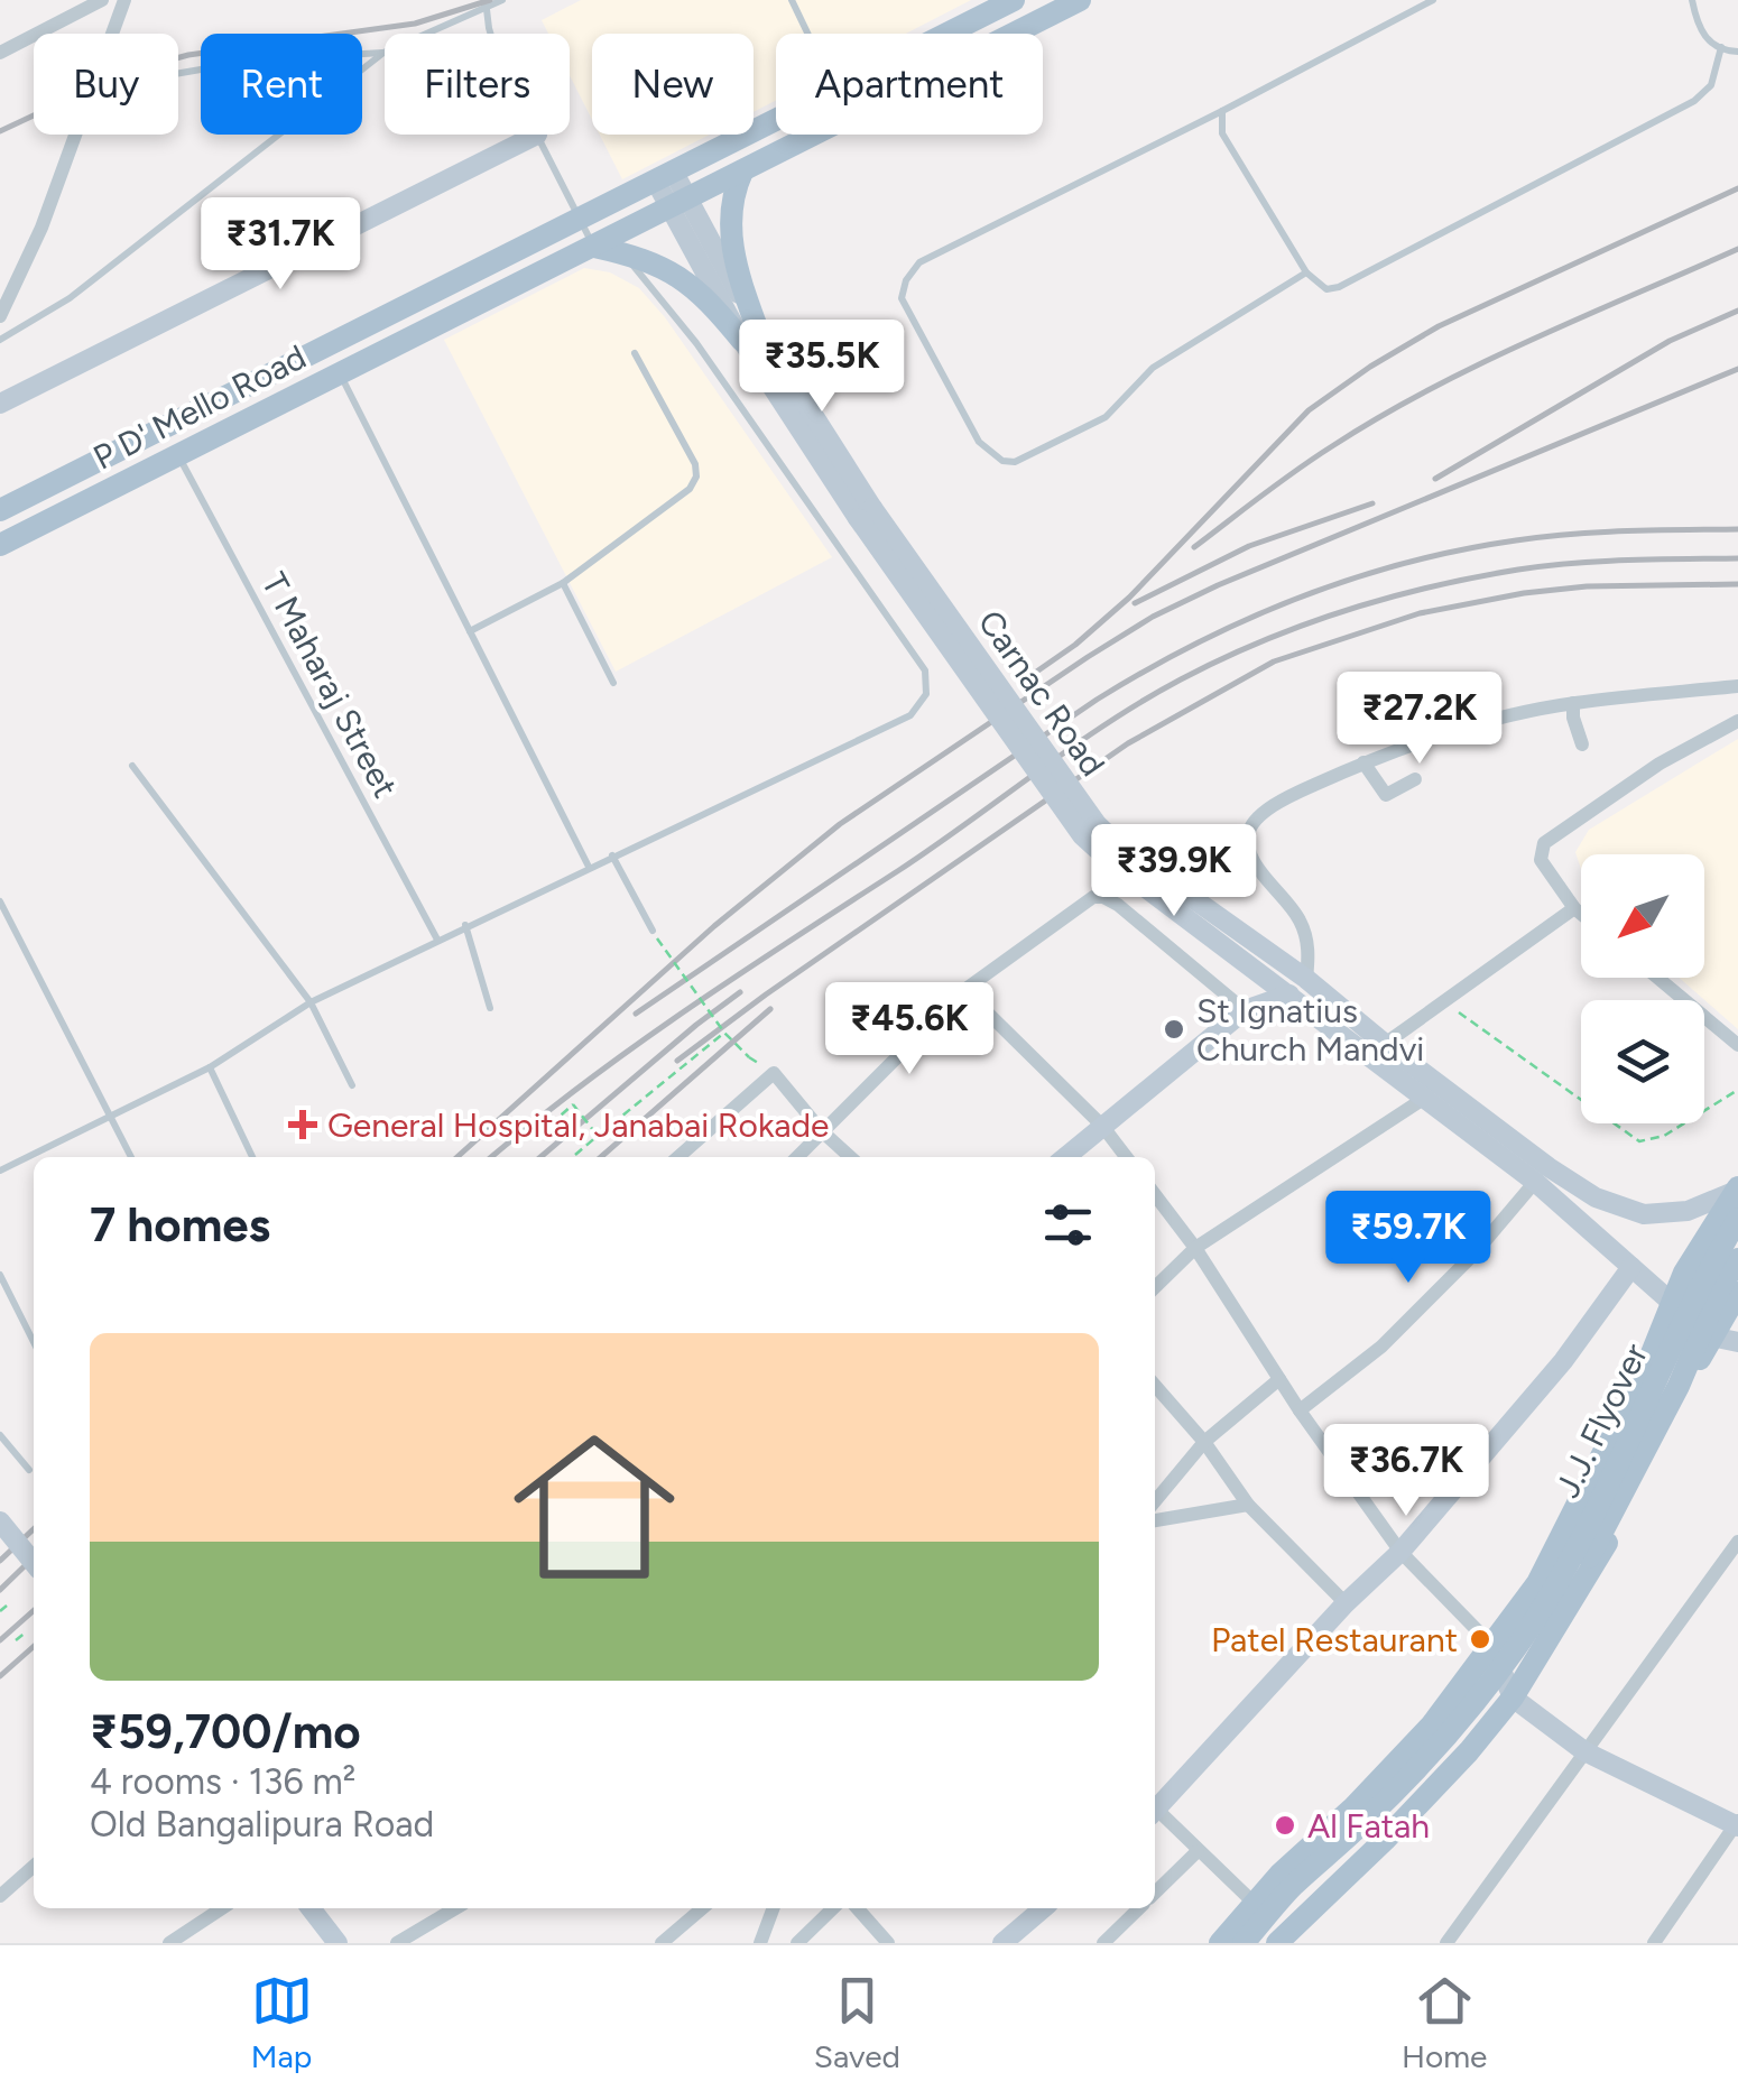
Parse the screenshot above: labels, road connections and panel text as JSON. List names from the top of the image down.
{
  "streets": {
    "main road": ["P D' Mello Road", "Carnac Road", "J.J. Flyover"],
    "lane": ["T Maharaj Street"]
  },
  "crossings": [
    ["P D' Mello Road", "T Maharaj Street"],
    ["P D' Mello Road", "Carnac Road"]
  ],
  "places": {
    "other": ["St Ignatius Church Mandvi", "Patel Restaurant", "Al Fatah"],
    "health": ["General Hospital, Janabai Rokade"]
  },
  "north": "bottom left",
  "page": {
    "chip": [
      "Buy",
      "Rent",
      "Filters",
      "New",
      "Apartment"
    ],
    "price": [
      "₹31.7K",
      "₹35.5K",
      "₹27.2K",
      "₹39.9K",
      "₹45.6K",
      "₹59.7K",
      "₹36.7K"
    ],
    "heading": "7 homes",
    "list": [
      {
        "name": "₹59,700/mo",
        "note": "4 rooms · 136 m² · Old Bangalipura Road"
      }
    ],
    "tabs": ["Map", "Saved", "Home"]
  }
}
